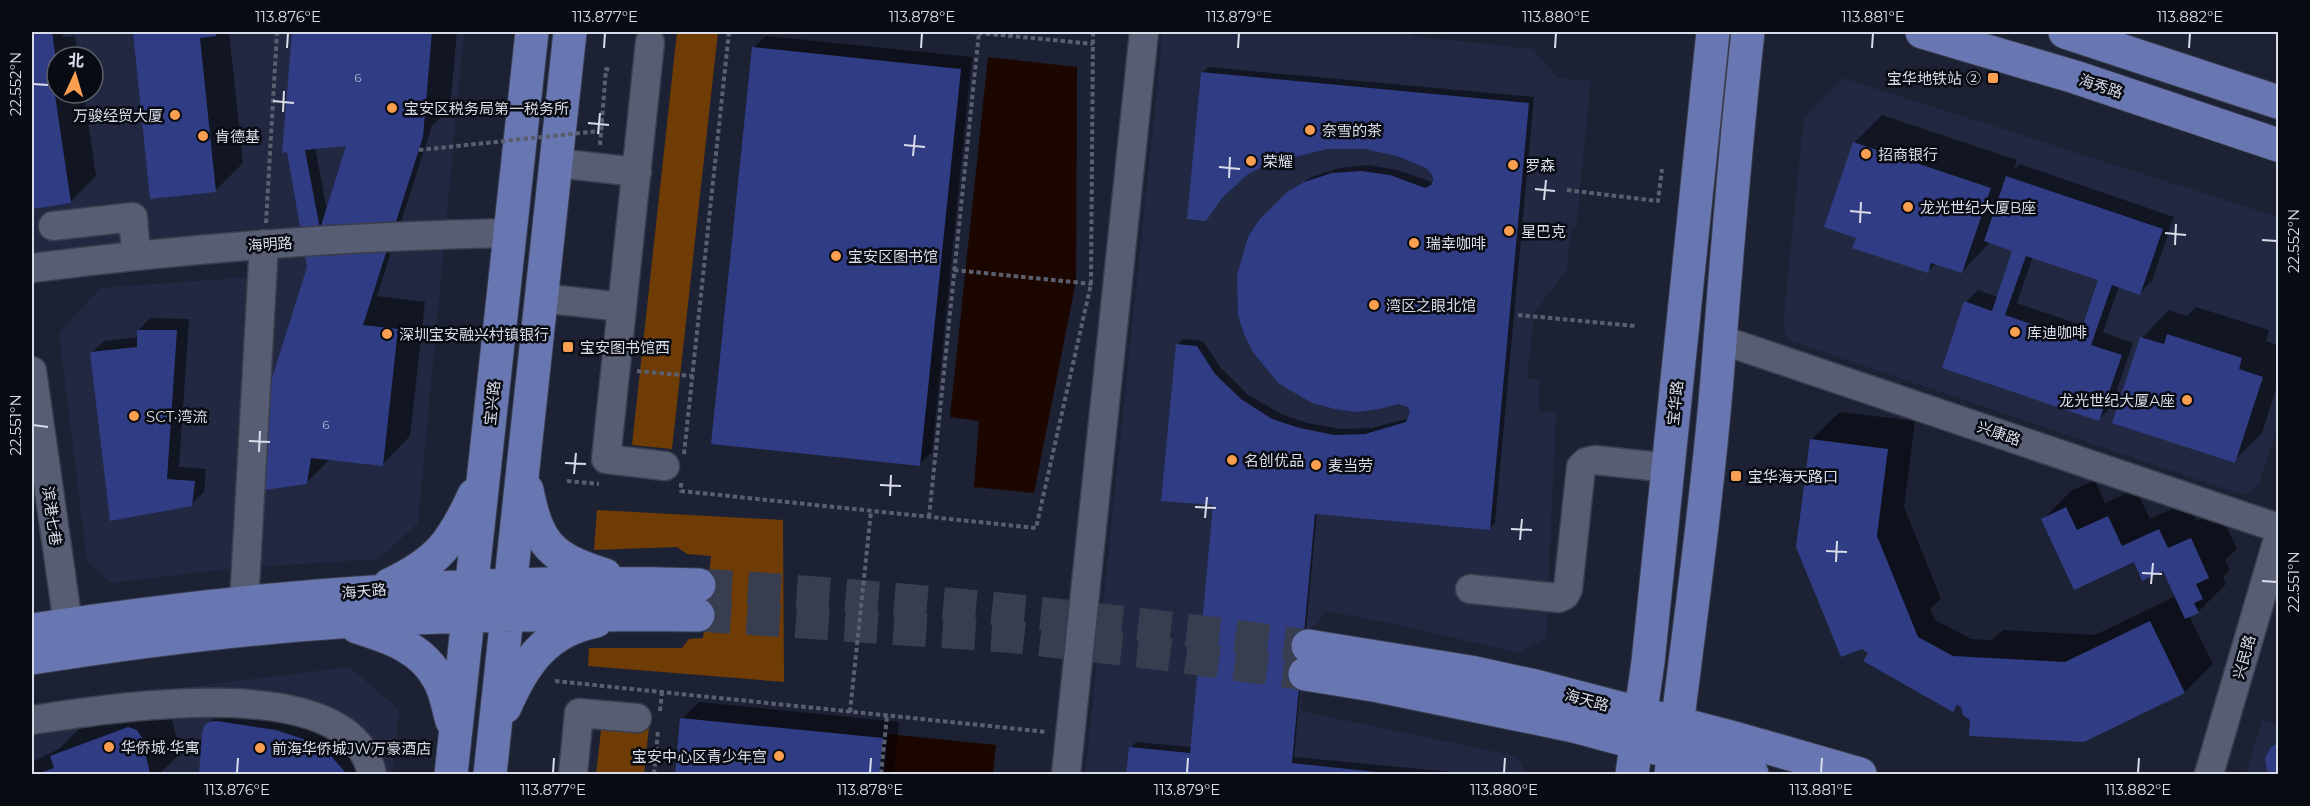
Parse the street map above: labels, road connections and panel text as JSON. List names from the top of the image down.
{
  "streets": {
    "main road": [
      "海秀路",
      "宝兴路",
      "宝华路",
      "海天路"
    ],
    "street": [
      "海明路",
      "兴康路",
      "滨港七巷",
      "兴民路"
    ]
  },
  "crossings": [
    ["海明路", "宝兴路"],
    ["宝兴路", "海天路"],
    ["宝华路", "海天路"],
    ["滨港七巷", "海天路"]
  ],
  "places": {
    "transit": ["宝华地铁站 ②", "宝安图书馆西", "宝华海天路口"],
    "other": [
      "宝安区税务局第一税务所",
      "万骏经贸大厦",
      "奈雪的茶",
      "肯德基",
      "招商银行",
      "荣耀",
      "罗森",
      "龙光世纪大厦B座",
      "星巴克",
      "瑞幸咖啡",
      "宝安区图书馆",
      "湾区之眼北馆",
      "库迪咖啡",
      "深圳宝安融兴村镇银行",
      "龙光世纪大厦A座",
      "SCT·湾流",
      "名创优品",
      "麦当劳",
      "华侨城·华寓",
      "前海华侨城JW万豪酒店",
      "宝安中心区青少年宫"
    ]
  },
  "house_numbers": ["6", "6"],
  "north": "top",
  "coordinates": [
    "113.876°E",
    "113.877°E",
    "113.878°E",
    "113.879°E",
    "113.880°E",
    "113.881°E",
    "113.882°E",
    "22.552°N",
    "22.551°N"
  ]
}
